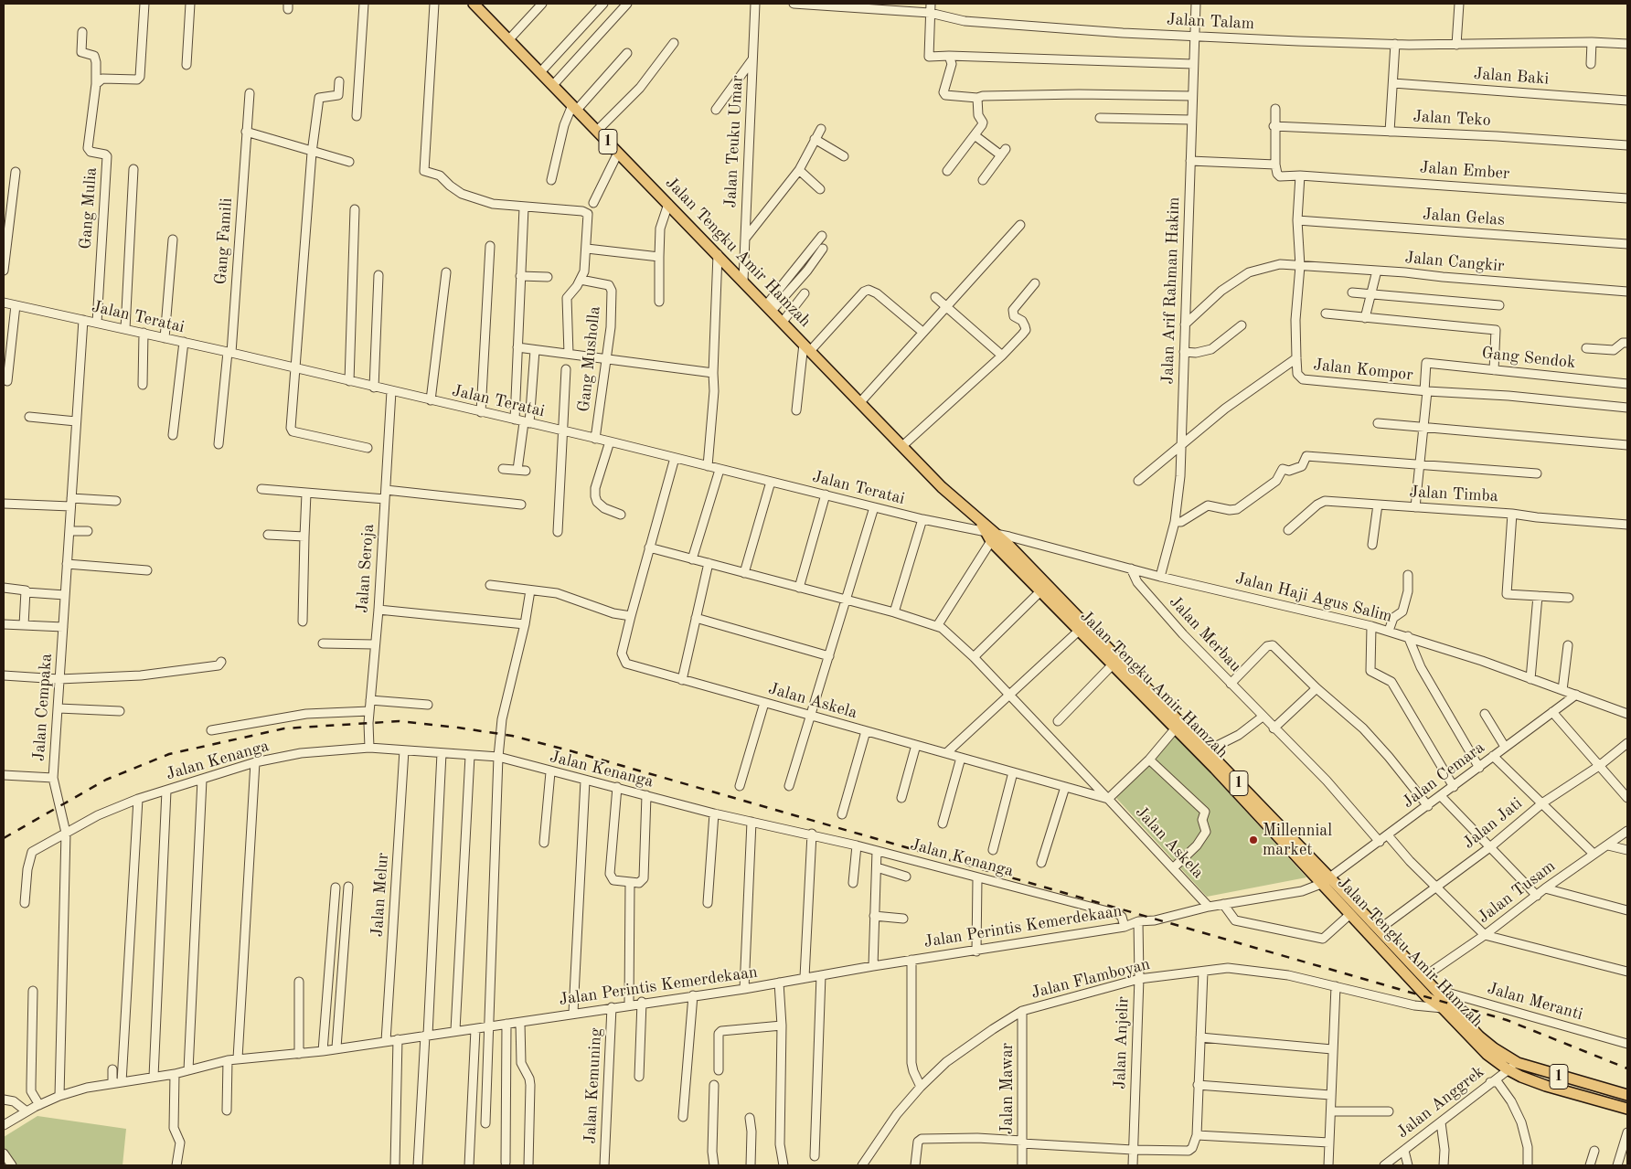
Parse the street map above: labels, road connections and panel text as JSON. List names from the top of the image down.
{
  "streets": {
    "main road": ["1", "Jalan Tengku Amir Hamzah"],
    "street": [
      "Jalan Talam",
      "Jalan Baki",
      "Jalan Teko",
      "Jalan Teuku Umar",
      "Jalan Ember",
      "Gang Mulia",
      "Jalan Gelas",
      "Gang Famili",
      "Jalan Cangkir",
      "Jalan Arif Rahman Hakim",
      "Jalan Teratai",
      "Gang Sendok",
      "Gang Musholla",
      "Jalan Kompor",
      "Jalan Timba",
      "Jalan Seroja",
      "Jalan Haji Agus Salim",
      "Jalan Merbau",
      "Jalan Askela",
      "Jalan Cempaka",
      "Jalan Kenanga",
      "Jalan Cemara",
      "Jalan Jati",
      "Jalan Tusam",
      "Jalan Melur",
      "Jalan Perintis Kemerdekaan",
      "Jalan Flamboyan",
      "Jalan Meranti",
      "Jalan Anjelir",
      "Jalan Kemuning",
      "Jalan Mawar",
      "Jalan Anggrek"
    ]
  },
  "crossings": [
    ["Jalan Talam", "Jalan Arif Rahman Hakim"],
    ["Jalan Teuku Umar", "Jalan Tengku Amir Hamzah"],
    ["Jalan Ember", "Jalan Kompor"],
    ["Gang Mulia", "Jalan Teratai"],
    ["Jalan Gelas", "Jalan Kompor"],
    ["Gang Famili", "Jalan Teratai"],
    ["Jalan Tengku Amir Hamzah", "Jalan Teratai"],
    ["Jalan Tengku Amir Hamzah", "Jalan Haji Agus Salim"],
    ["Jalan Tengku Amir Hamzah", "Jalan Cemara"],
    ["Jalan Tengku Amir Hamzah", "Jalan Jati"],
    ["Jalan Tengku Amir Hamzah", "Jalan Tusam"],
    ["Jalan Tengku Amir Hamzah", "Jalan Perintis Kemerdekaan"],
    ["Jalan Tengku Amir Hamzah", "Jalan Flamboyan"],
    ["Jalan Tengku Amir Hamzah", "Jalan Meranti"],
    ["Jalan Tengku Amir Hamzah", "Jalan Anggrek"],
    ["Jalan Cangkir", "Jalan Arif Rahman Hakim"],
    ["Jalan Cangkir", "Jalan Kompor"],
    ["Jalan Arif Rahman Hakim", "Jalan Haji Agus Salim"],
    ["Jalan Teratai", "Gang Musholla"],
    ["Jalan Teratai", "Jalan Seroja"],
    ["Jalan Teratai", "Jalan Haji Agus Salim"],
    ["Jalan Teratai", "Jalan Askela"],
    ["Jalan Teratai", "Jalan Cempaka"],
    ["Gang Sendok", "Jalan Kompor"],
    ["Jalan Seroja", "Jalan Kenanga"],
    ["Jalan Haji Agus Salim", "Jalan Merbau"],
    ["Jalan Haji Agus Salim", "Jalan Cemara"],
    ["Jalan Merbau", "Jalan Cemara"],
    ["Jalan Askela", "Jalan Perintis Kemerdekaan"],
    ["Jalan Cempaka", "Jalan Kenanga"],
    ["Jalan Cempaka", "Jalan Perintis Kemerdekaan"],
    ["Jalan Kenanga", "Jalan Melur"],
    ["Jalan Kenanga", "Jalan Perintis Kemerdekaan"],
    ["Jalan Cemara", "Jalan Perintis Kemerdekaan"],
    ["Jalan Melur", "Jalan Perintis Kemerdekaan"],
    ["Jalan Perintis Kemerdekaan", "Jalan Anjelir"],
    ["Jalan Perintis Kemerdekaan", "Jalan Kemuning"],
    ["Jalan Flamboyan", "Jalan Anjelir"],
    ["Jalan Flamboyan", "Jalan Mawar"]
  ],
  "places": ["Millennial market"]
}
